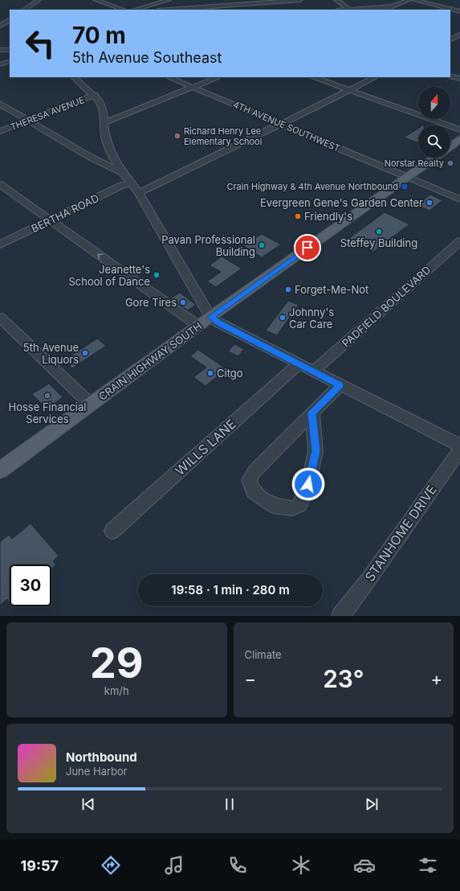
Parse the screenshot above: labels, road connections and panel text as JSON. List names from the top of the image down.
{
  "streets": {
    "main road": ["CRAIN HIGHWAY SOUTH"],
    "street": [
      "THERESA AVENUE",
      "4TH AVENUE SOUTHWEST",
      "BERTHA ROAD",
      "PADFIELD BOULEVARD",
      "WILLS LANE",
      "STANHOME DRIVE"
    ]
  },
  "crossings": [
    ["4TH AVENUE SOUTHWEST", "CRAIN HIGHWAY SOUTH"]
  ],
  "places": {
    "other": [
      "Richard Henry Lee Elementary School",
      "Norstar Realty",
      "Evergreen Gene's Garden Center",
      "Friendly's",
      "Steffey Building",
      "Pavan Professional Building",
      "Jeanette's School of Dance",
      "Forget-Me-Not",
      "Gore Tires",
      "Johnny's Car Care",
      "5th Avenue Liquors",
      "Citgo",
      "Hosse Financial Services"
    ],
    "transit": ["Crain Highway & 4th Avenue Northbound"]
  },
  "north": "top",
  "page": {
    "turn": ["70 m", "5th Avenue Southeast"],
    "limit": "30",
    "trip": "19:58 · 1 min · 280 m",
    "tile": [
      ["29", "km/h"],
      "Climate"
    ],
    "heat": ["−", "23°", "+"],
    "song": ["Northbound", "June Harbor"],
    "tabs": "19:57"
  }
}
